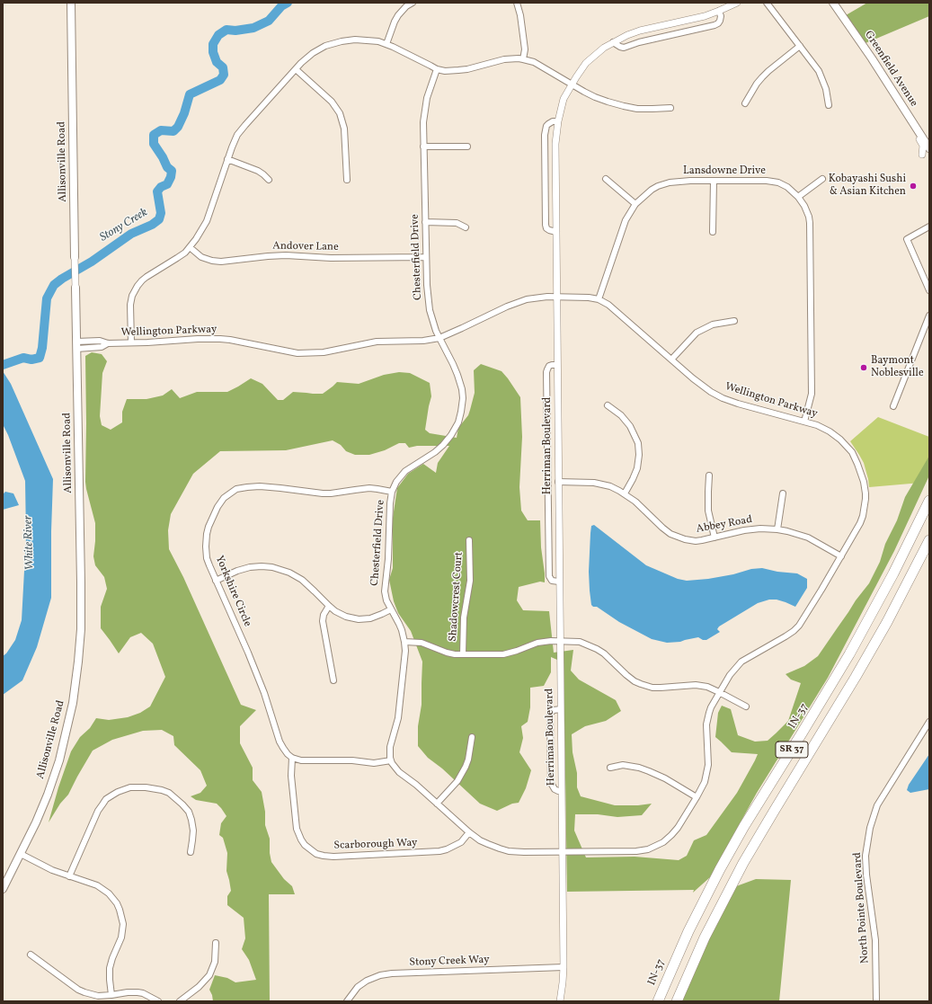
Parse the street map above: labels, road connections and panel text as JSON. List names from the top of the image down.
{
  "streets": {
    "highway": ["IN-37", "SR 37"],
    "main road": ["Greenfield Avenue", "Allisonville Road"],
    "street": [
      "Lansdowne Drive",
      "Andover Lane",
      "Chesterfield Drive",
      "Wellington Parkway",
      "Herriman Boulevard",
      "Abbey Road",
      "Yorkshire Circle",
      "Shadowcrest Court",
      "Scarborough Way",
      "North Pointe Boulevard",
      "Stony Creek Way"
    ]
  },
  "crossings": [
    ["Allisonville Road", "Wellington Parkway"],
    ["Lansdowne Drive", "Wellington Parkway"],
    ["Andover Lane", "Chesterfield Drive"],
    ["Chesterfield Drive", "Wellington Parkway"],
    ["Chesterfield Drive", "Yorkshire Circle"],
    ["Wellington Parkway", "Herriman Boulevard"],
    ["Wellington Parkway", "Abbey Road"],
    ["Herriman Boulevard", "Abbey Road"],
    ["Herriman Boulevard", "Stony Creek Way"],
    ["Yorkshire Circle", "Scarborough Way"]
  ],
  "water": ["Stony Creek", "White River"],
  "places": ["Kobayashi Sushi & Asian Kitchen", "Baymont Noblesville"]
}
